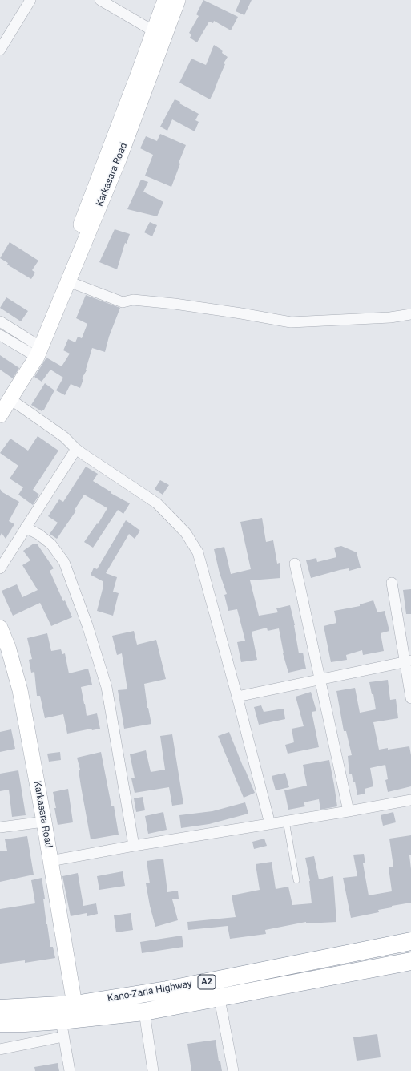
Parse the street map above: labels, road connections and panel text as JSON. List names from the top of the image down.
{
  "streets": {
    "highway": ["A2", "Kano-Zaria Highway"],
    "main road": ["Karkasara Road"]
  },
  "crossings": [
    ["Karkasara Road", "Kano-Zaria Highway"]
  ]
}
